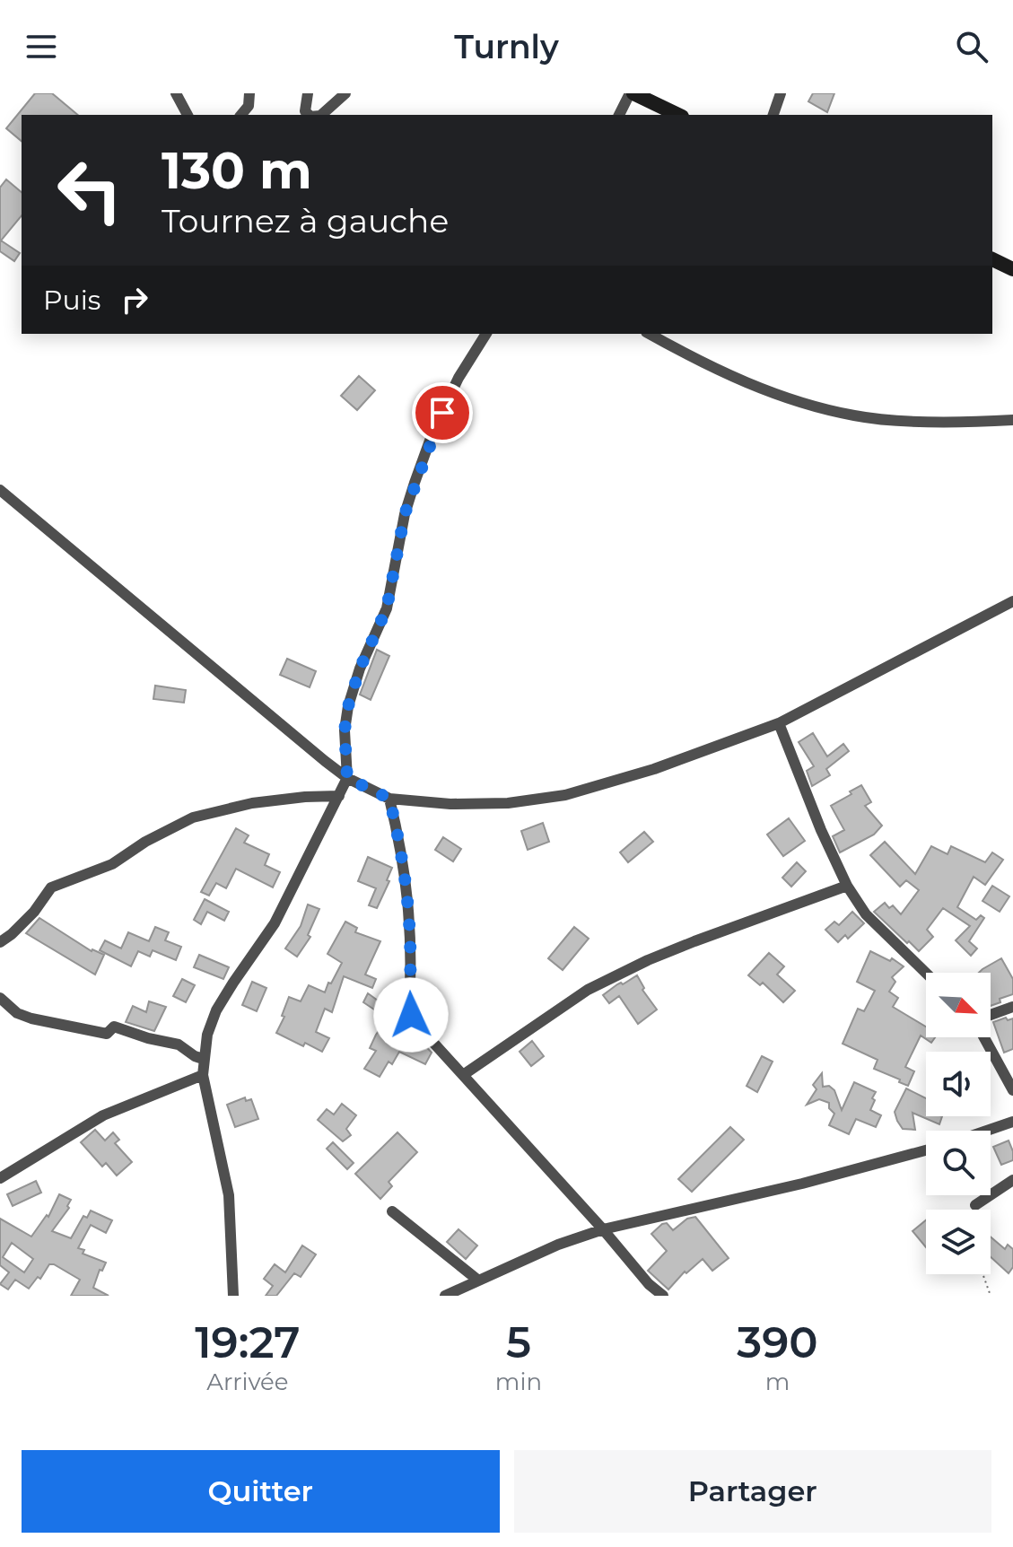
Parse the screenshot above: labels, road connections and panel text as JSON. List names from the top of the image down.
{
  "north": "bottom right",
  "page": {
    "header": "Turnly",
    "turn": ["130 m", "Tournez à gauche"],
    "then": "Puis",
    "eta": [
      "19:27",
      "Arrivée",
      "5",
      "min",
      "390",
      "m"
    ],
    "buttons": ["Quitter", "Partager"]
  }
}
